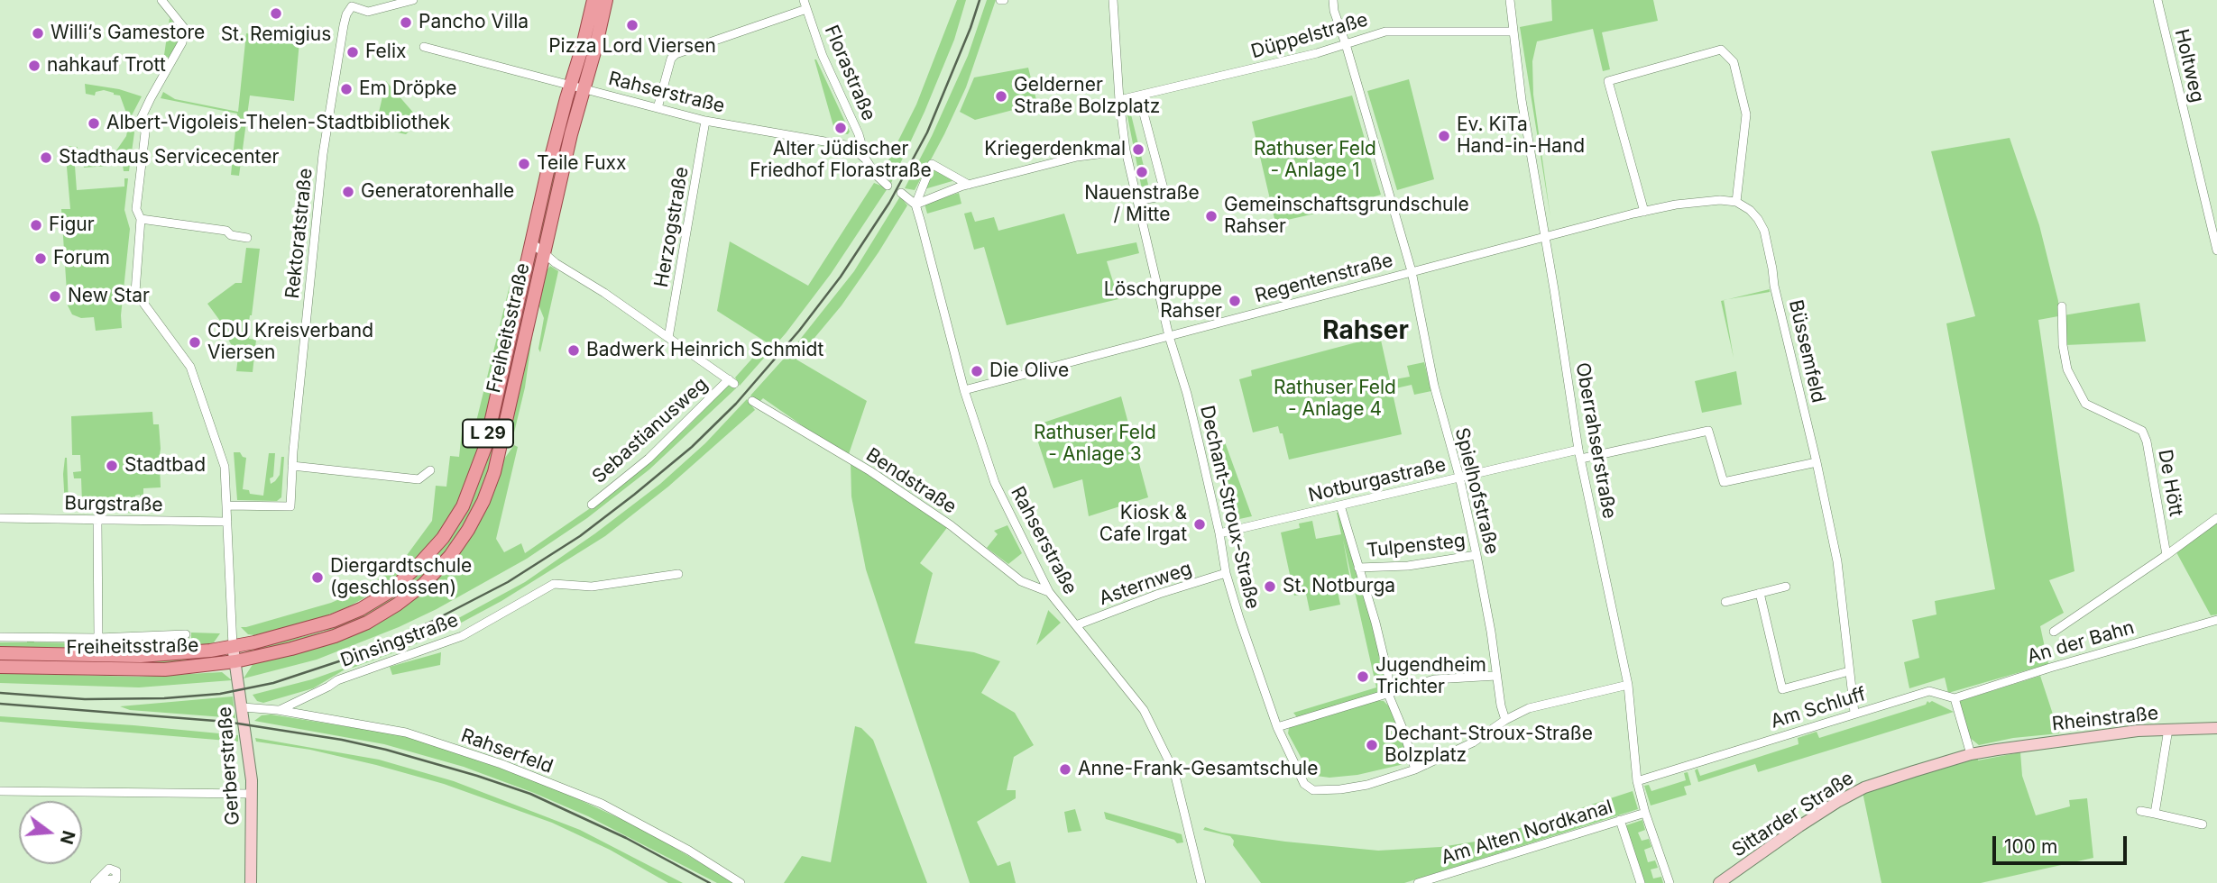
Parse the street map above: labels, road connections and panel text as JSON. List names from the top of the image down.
{
  "streets": {
    "main road": ["Freiheitsstraße", "L 29"],
    "street": [
      "Düppelstraße",
      "Holtweg",
      "Florastraße",
      "Rahserstraße",
      "Herzogstraße",
      "Rektoratstraße",
      "Regentenstraße",
      "Büssemfeld",
      "Sebastianusweg",
      "Oberrahserstraße",
      "Notburgastraße",
      "Bendstraße",
      "De Hött",
      "Spielhofstraße",
      "Burgstraße",
      "Dechant-Stroux-Straße",
      "Tulpensteg",
      "Asternweg",
      "Dinsingstraße",
      "An der Bahn",
      "Am Schluff",
      "Rheinstraße",
      "Rahserfeld",
      "Gerberstraße",
      "Sittarder Straße",
      "Am Alten Nordkanal"
    ]
  },
  "crossings": [
    ["Düppelstraße", "Oberrahserstraße"],
    ["Düppelstraße", "Spielhofstraße"],
    ["Düppelstraße", "Dechant-Stroux-Straße"],
    ["Florastraße", "Rahserstraße"],
    ["Rahserstraße", "Herzogstraße"],
    ["Rahserstraße", "Regentenstraße"],
    ["Rahserstraße", "Freiheitsstraße"],
    ["Rahserstraße", "Bendstraße"],
    ["Rahserstraße", "Asternweg"],
    ["Herzogstraße", "Sebastianusweg"],
    ["Regentenstraße", "Oberrahserstraße"],
    ["Regentenstraße", "Spielhofstraße"],
    ["Regentenstraße", "Dechant-Stroux-Straße"],
    ["Freiheitsstraße", "Gerberstraße"],
    ["Büssemfeld", "Notburgastraße"],
    ["Büssemfeld", "Am Schluff"],
    ["Oberrahserstraße", "Notburgastraße"],
    ["Oberrahserstraße", "Dechant-Stroux-Straße"],
    ["Oberrahserstraße", "Am Schluff"],
    ["Oberrahserstraße", "Am Alten Nordkanal"],
    ["Notburgastraße", "Spielhofstraße"],
    ["Notburgastraße", "Dechant-Stroux-Straße"],
    ["Spielhofstraße", "Dechant-Stroux-Straße"],
    ["Spielhofstraße", "Tulpensteg"],
    ["Dechant-Stroux-Straße", "Asternweg"],
    ["Dinsingstraße", "Rahserfeld"],
    ["An der Bahn", "Am Schluff"],
    ["Rheinstraße", "Sittarder Straße"],
    ["Rahserfeld", "Gerberstraße"]
  ],
  "districts": ["Rahser"],
  "parks": ["Rathuser Feld - Anlage 1", "Rathuser Feld - Anlage 4", "Rathuser Feld - Anlage 3"],
  "places": [
    "St. Remigius",
    "Pancho Villa",
    "Pizza Lord Viersen",
    "Willi‘s Gamestore",
    "Felix",
    "nahkauf Trott",
    "Em Dröpke",
    "Gelderner Straße Bolzplatz",
    "Albert-Vigoleis-Thelen-Stadtbibliothek",
    "Alter Jüdischer Friedhof Florastraße",
    "Ev. KiTa Hand-in-Hand",
    "Kriegerdenkmal",
    "Stadthaus Servicecenter",
    "Teile Fuxx",
    "Nauenstraße / Mitte",
    "Generatorenhalle",
    "Gemeinschaftsgrundschule Rahser",
    "Figur",
    "Forum",
    "New Star",
    "Löschgruppe Rahser",
    "CDU Kreisverband Viersen",
    "Badwerk Heinrich Schmidt",
    "Die Olive",
    "Stadtbad",
    "Kiosk & Cafe Irgat",
    "Diergardtschule (geschlossen)",
    "St. Notburga",
    "Jugendheim Trichter",
    "Dechant-Stroux-Straße Bolzplatz",
    "Anne-Frank-Gesamtschule"
  ],
  "scale_bar": "100 m",
  "north": "right"
}
